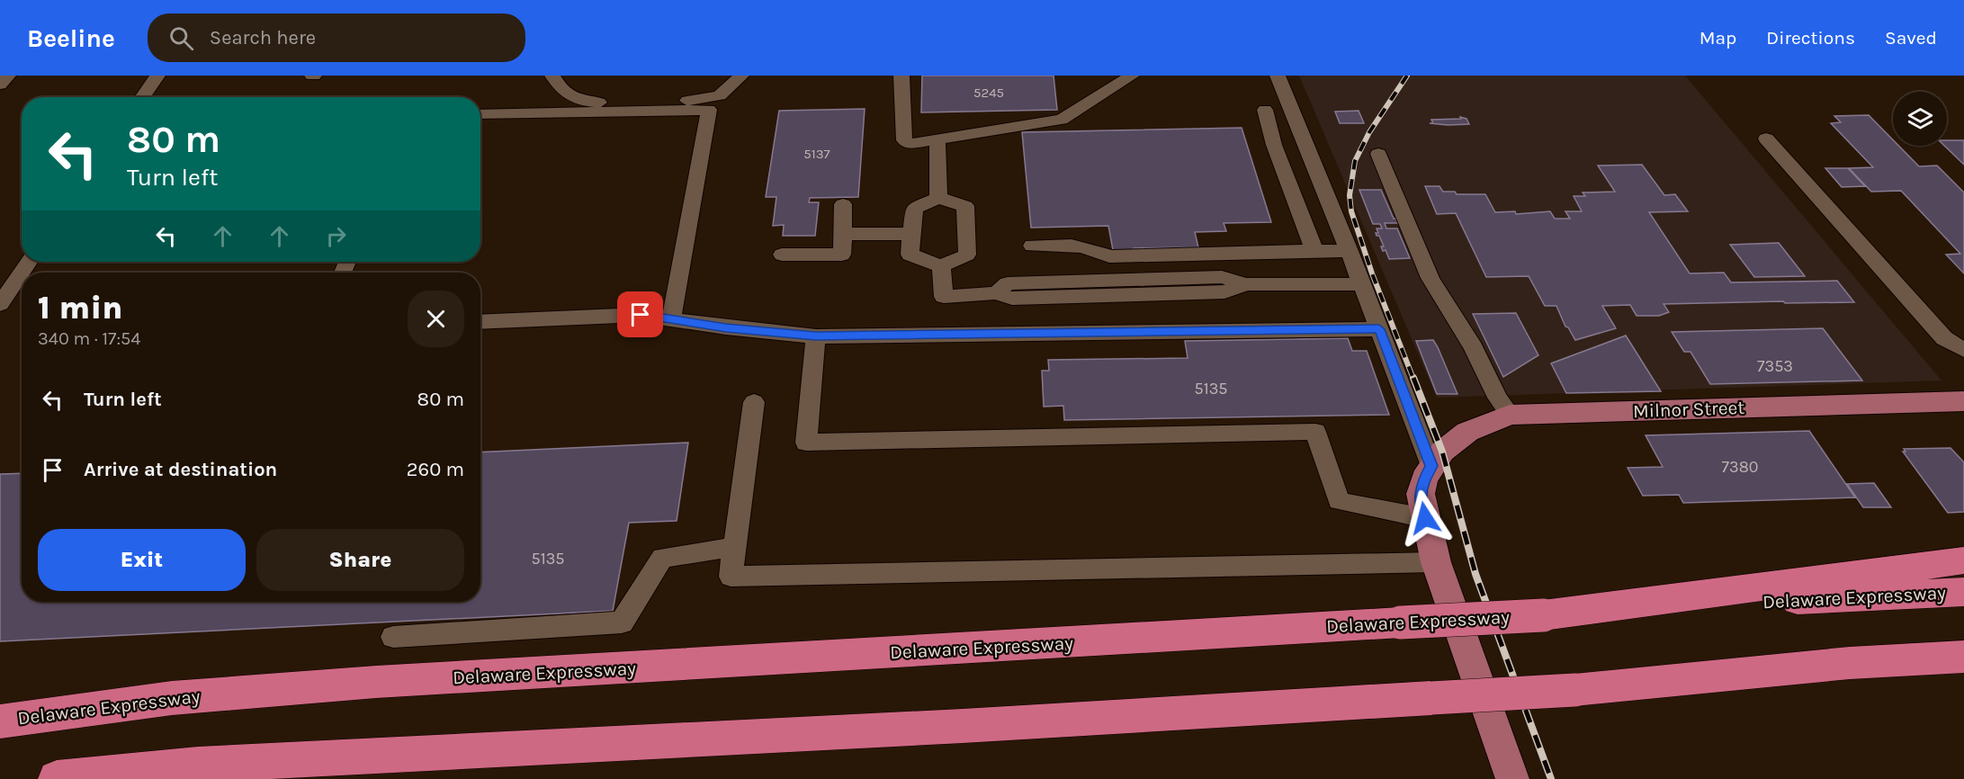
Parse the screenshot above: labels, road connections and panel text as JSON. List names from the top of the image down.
{
  "streets": {
    "highway": ["Delaware Expressway"],
    "main road": ["Milnor Street"]
  },
  "house_numbers": [
    "5245",
    "5137",
    "7353",
    "5135",
    "7380",
    "5135"
  ],
  "page": {
    "header": "Beeline",
    "search": "Search here",
    "nav": ["Map", "Directions", "Saved"],
    "turn": ["80 m", "Turn left"],
    "heading": ["1 min", "340 m · 17:54"],
    "list": [
      {
        "name": "Turn left",
        "value": "80 m"
      },
      {
        "name": "Arrive at destination",
        "value": "260 m"
      }
    ],
    "buttons": ["Exit", "Share"]
  }
}
